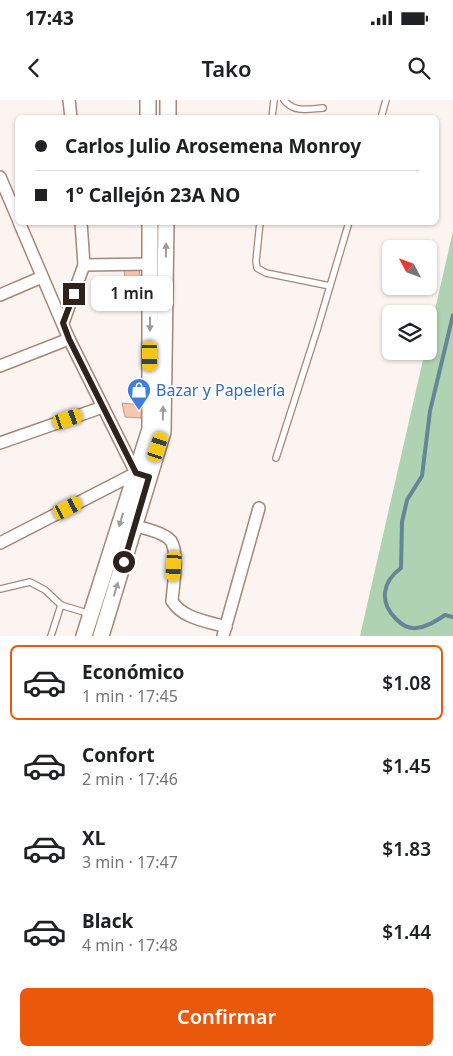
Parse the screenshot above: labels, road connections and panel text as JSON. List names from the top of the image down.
{
  "places": {
    "shop": ["Bazar y Papelería"]
  },
  "north": "top left",
  "page": {
    "status": "17:43",
    "header": "Tako",
    "banner": ["Carlos Julio Arosemena Monroy", "1° Callejón 23A NO"],
    "bubble": "1 min",
    "list": [
      {
        "name": "Económico",
        "note": "1 min · 17:45",
        "value": "$1.08"
      },
      {
        "name": "Confort",
        "note": "2 min · 17:46",
        "value": "$1.45"
      },
      {
        "name": "XL",
        "note": "3 min · 17:47",
        "value": "$1.83"
      },
      {
        "name": "Black",
        "note": "4 min · 17:48",
        "value": "$1.44"
      }
    ],
    "buttons": "Confirmar"
  }
}
